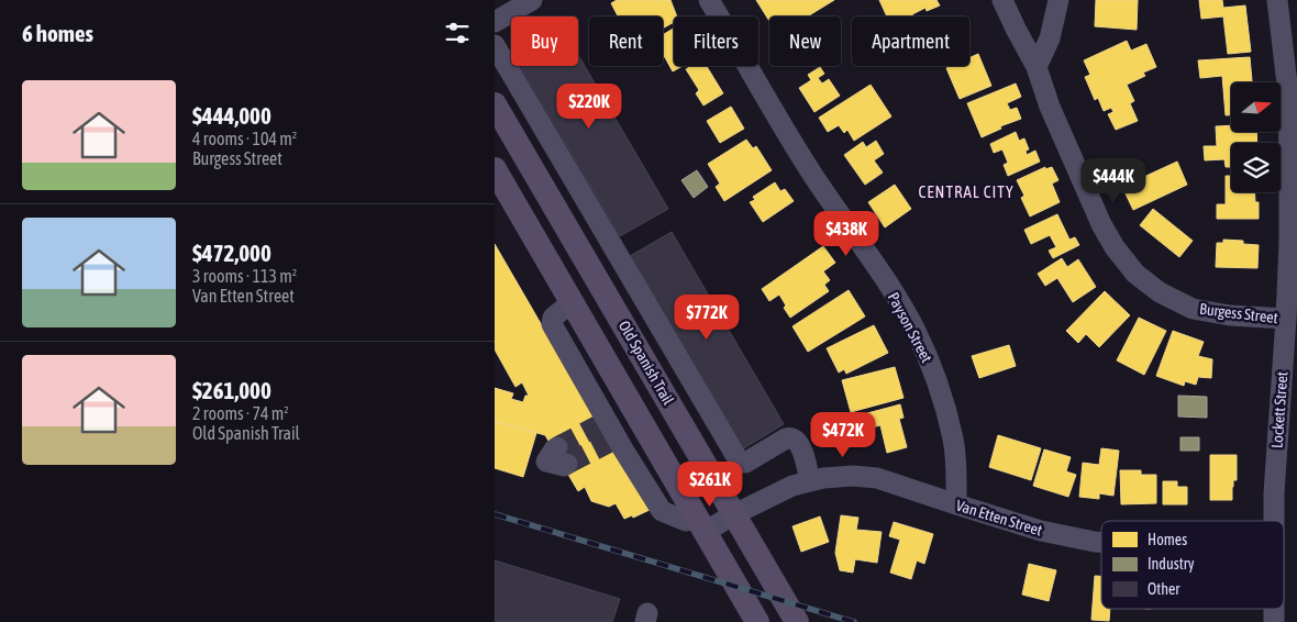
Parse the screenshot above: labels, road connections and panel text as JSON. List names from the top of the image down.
{
  "streets": {
    "main road": ["Old Spanish Trail"],
    "street": [
      "Burgess Street",
      "Payson Street",
      "Lockett Street",
      "Van Etten Street"
    ]
  },
  "crossings": [
    ["Burgess Street", "Lockett Street"],
    ["Payson Street", "Van Etten Street"],
    ["Old Spanish Trail", "Van Etten Street"]
  ],
  "districts": ["CENTRAL CITY"],
  "legend": ["Homes", "Industry", "Other"],
  "north": "right",
  "page": {
    "heading": "6 homes",
    "chip": [
      "Buy",
      "Rent",
      "Filters",
      "New",
      "Apartment"
    ],
    "list": [
      {
        "name": "$444,000",
        "note": "4 rooms · 104 m² · Burgess Street"
      },
      {
        "name": "$472,000",
        "note": "3 rooms · 113 m² · Van Etten Street"
      },
      {
        "name": "$261,000",
        "note": "2 rooms · 74 m² · Old Spanish Trail"
      }
    ],
    "price": [
      "$220K",
      "$444K",
      "$438K",
      "$772K",
      "$472K",
      "$261K"
    ]
  }
}
